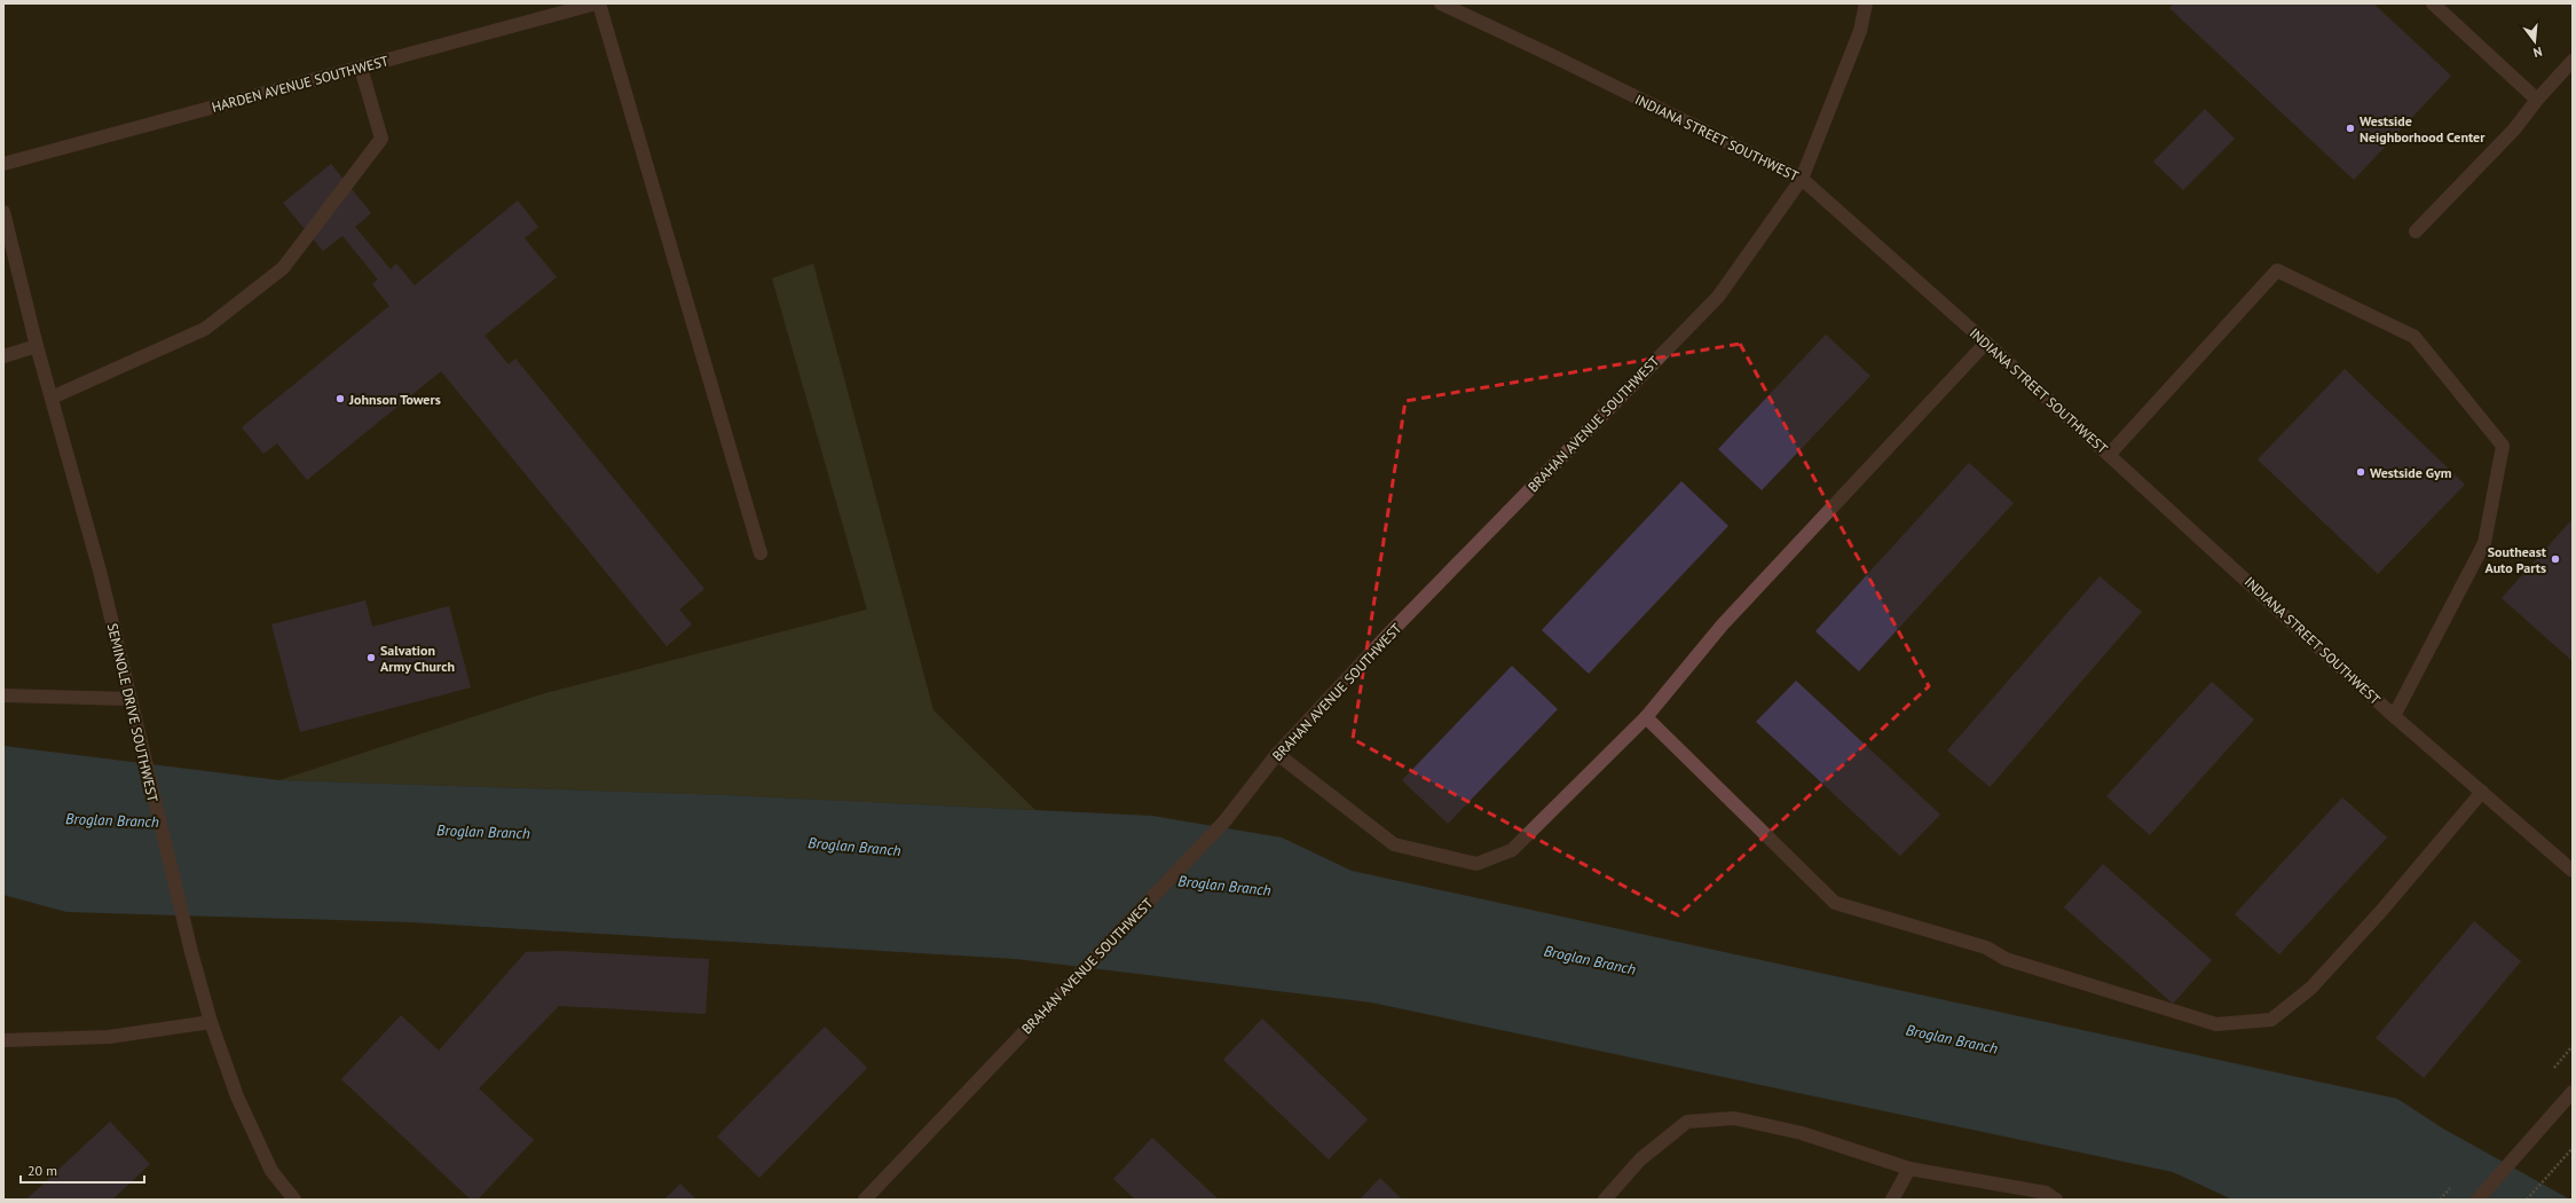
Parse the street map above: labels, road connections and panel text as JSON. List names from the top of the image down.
{
  "streets": {
    "street": [
      "HARDEN AVENUE SOUTHWEST",
      "INDIANA STREET SOUTHWEST",
      "BRAHAN AVENUE SOUTHWEST",
      "SEMINOLE DRIVE SOUTHWEST"
    ]
  },
  "crossings": [
    ["INDIANA STREET SOUTHWEST", "BRAHAN AVENUE SOUTHWEST"]
  ],
  "water": ["Broglan Branch"],
  "places": [
    "Westside Neighborhood Center",
    "Johnson Towers",
    "Westside Gym",
    "Southeast Auto Parts",
    "Salvation Army Church"
  ],
  "scale_bar": "20 m",
  "north": "bottom"
}
